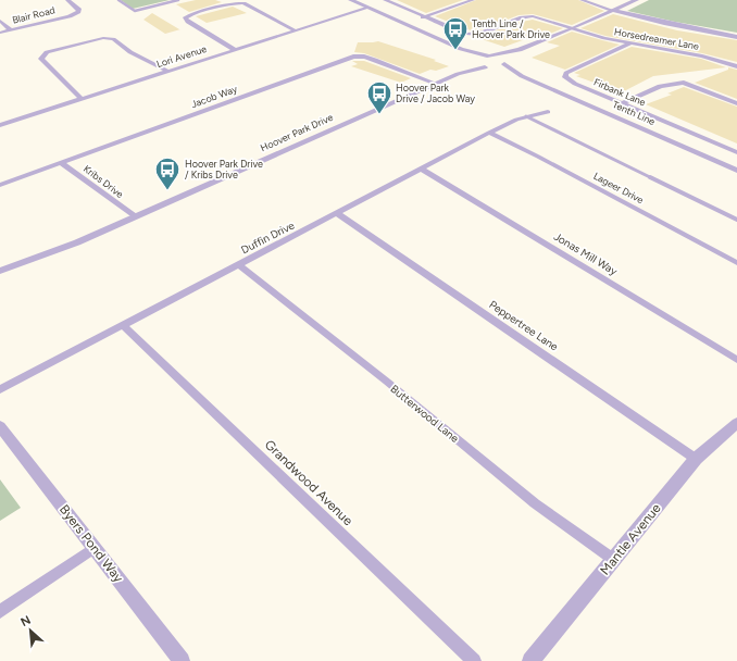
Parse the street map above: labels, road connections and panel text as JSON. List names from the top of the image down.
{
  "streets": {
    "street": [
      "Blair Road",
      "Horsedreamer Lane",
      "Lori Avenue",
      "Firbank Lane",
      "Jacob Way",
      "Tenth Line",
      "Hoover Park Drive",
      "Kribs Drive",
      "Lageer Drive",
      "Duffin Drive",
      "Jonas Mill Way",
      "Peppertree Lane",
      "Butterwood Lane",
      "Grandwood Avenue",
      "Mantle Avenue",
      "Byers Pond Way"
    ]
  },
  "crossings": [
    ["Horsedreamer Lane", "Firbank Lane"],
    ["Horsedreamer Lane", "Hoover Park Drive"],
    ["Jacob Way", "Hoover Park Drive"],
    ["Jacob Way", "Kribs Drive"],
    ["Tenth Line", "Hoover Park Drive"],
    ["Hoover Park Drive", "Kribs Drive"],
    ["Lageer Drive", "Duffin Drive"],
    ["Duffin Drive", "Jonas Mill Way"],
    ["Duffin Drive", "Peppertree Lane"],
    ["Duffin Drive", "Butterwood Lane"],
    ["Duffin Drive", "Grandwood Avenue"],
    ["Peppertree Lane", "Mantle Avenue"],
    ["Butterwood Lane", "Mantle Avenue"]
  ],
  "places": {
    "bus stop": ["Tenth Line / Hoover Park Drive", "Hoover Park Drive / Jacob Way", "Hoover Park Drive / Kribs Drive"]
  },
  "north": "top left"
}
